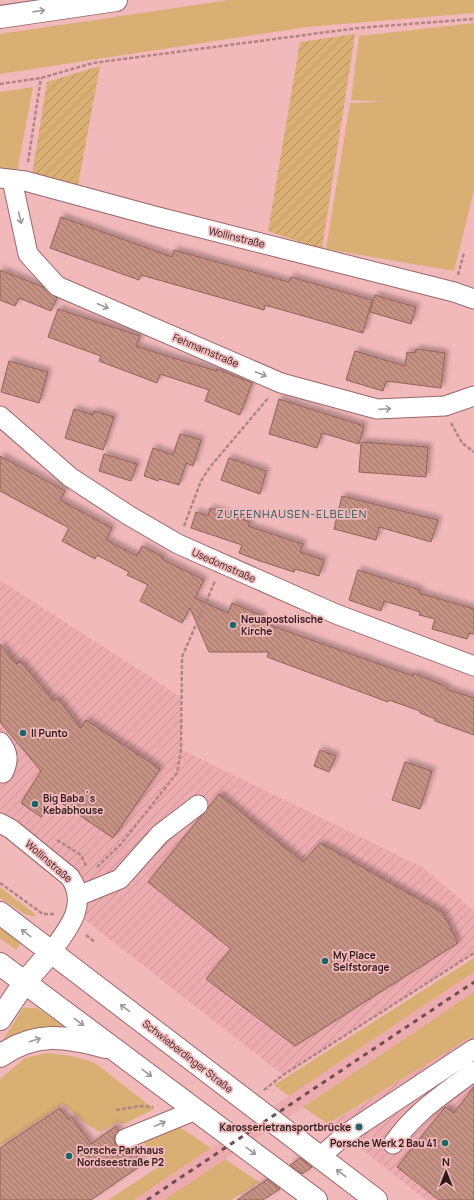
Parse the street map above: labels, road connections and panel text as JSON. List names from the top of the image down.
{
  "streets": {
    "main road": ["Schwieberdinger Straße"],
    "street": ["Wollinstraße", "Fehmarnstraße", "Usedomstraße"]
  },
  "crossings": [
    ["Wollinstraße", "Fehmarnstraße"]
  ],
  "one_way": ["Fehmarnstraße"],
  "districts": ["ZUFFENHAUSEN-ELBELEN"],
  "places": [
    "Neuapostolische Kirche",
    "Il Punto",
    "Big Baba´s Kebabhouse",
    "My Place Selfstorage",
    "Karosserietransportbrücke",
    "Porsche Werk 2 Bau 41",
    "Porsche Parkhaus Nordseestraße P2"
  ],
  "north": "top"
}
